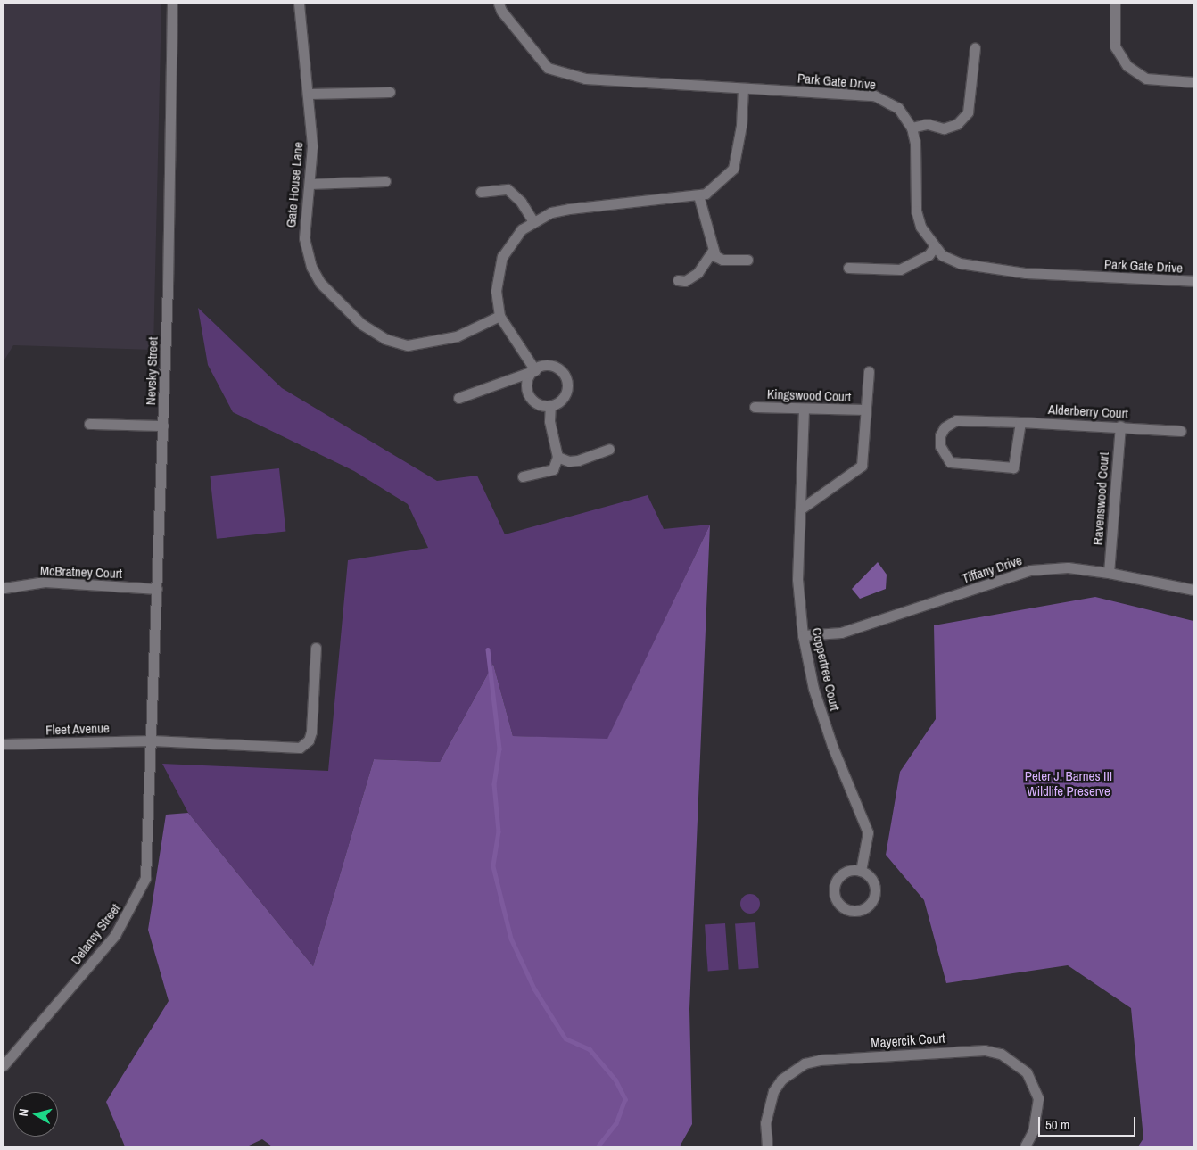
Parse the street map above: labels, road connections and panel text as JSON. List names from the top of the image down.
{
  "streets": {
    "street": [
      "Park Gate Drive",
      "Gate House Lane",
      "Nevsky Street",
      "Kingswood Court",
      "Alderberry Court",
      "Ravenswood Court",
      "Tiffany Drive",
      "McBratney Court",
      "Coppertree Court",
      "Fleet Avenue",
      "Delancy Street",
      "Mayercik Court"
    ]
  },
  "crossings": [
    ["Nevsky Street", "McBratney Court"],
    ["Nevsky Street", "Fleet Avenue"],
    ["Nevsky Street", "Delancy Street"],
    ["Kingswood Court", "Coppertree Court"],
    ["Alderberry Court", "Ravenswood Court"],
    ["Ravenswood Court", "Tiffany Drive"],
    ["Tiffany Drive", "Coppertree Court"],
    ["Fleet Avenue", "Delancy Street"]
  ],
  "parks": ["Peter J. Barnes III Wildlife Preserve"],
  "scale_bar": "50 m",
  "north": "left"
}
